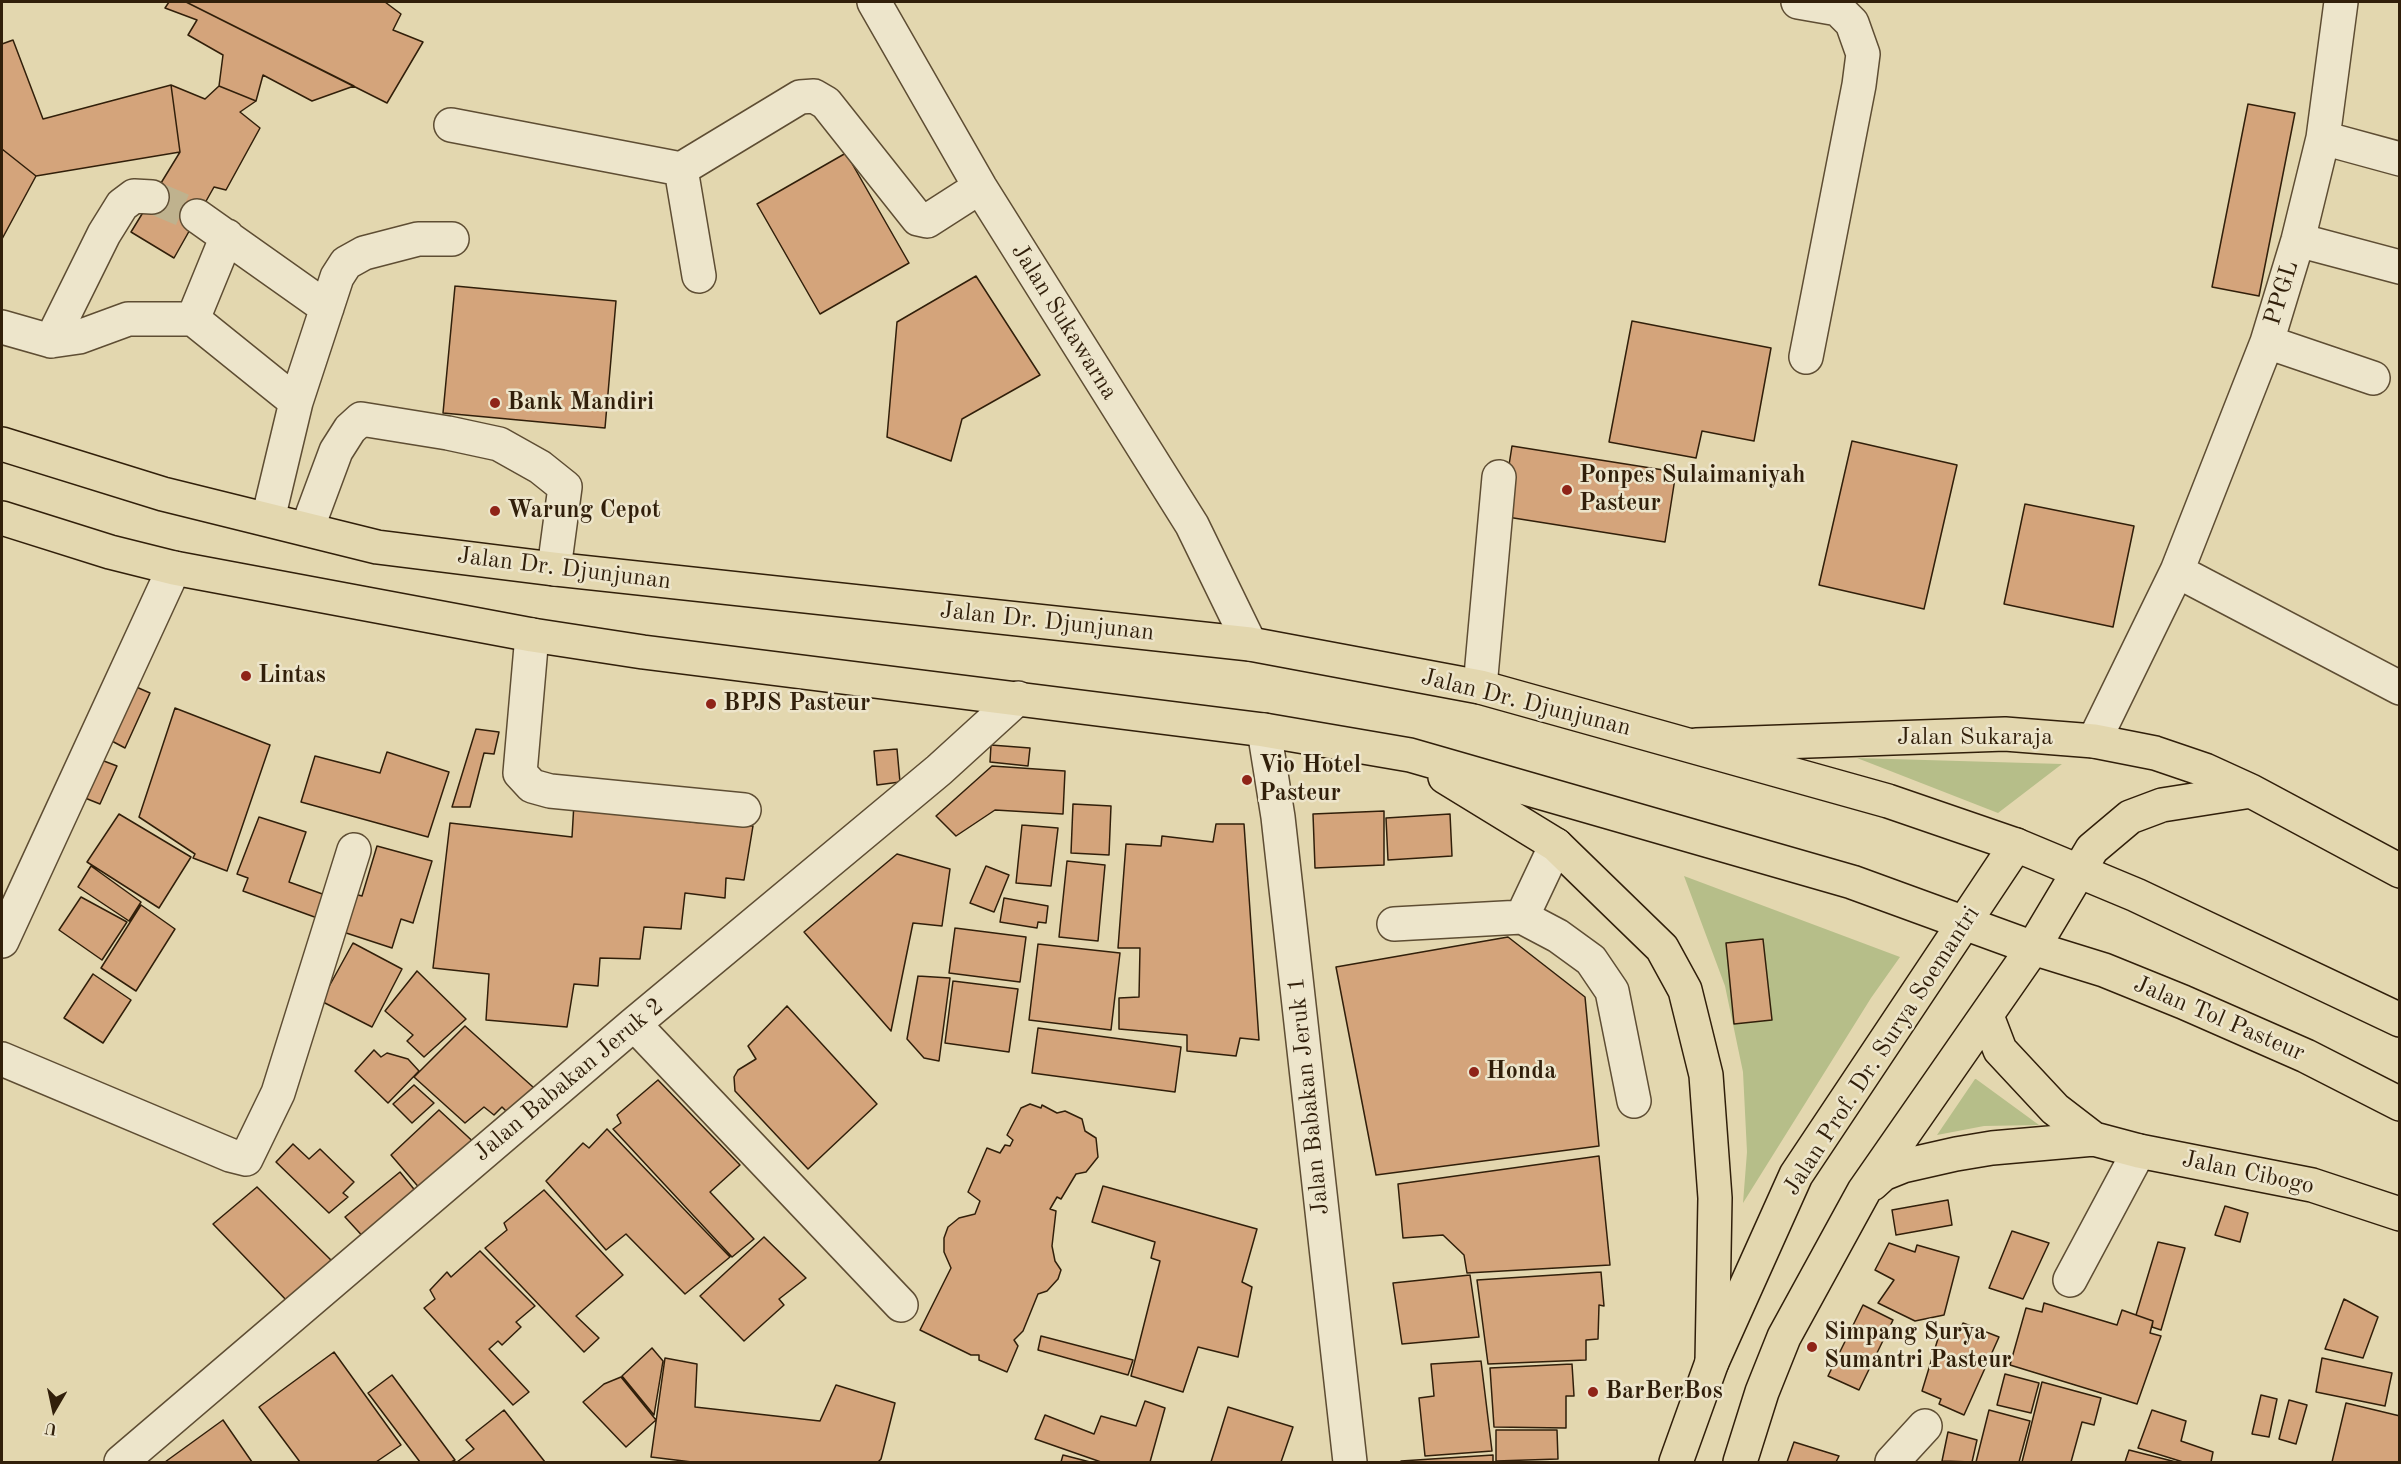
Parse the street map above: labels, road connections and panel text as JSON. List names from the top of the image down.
{
  "streets": {
    "main road": [
      "Jalan Dr. Djunjunan",
      "Jalan Sukaraja",
      "Jalan Tol Pasteur",
      "Jalan Prof. Dr. Surya Soemantri",
      "Jalan Cibogo"
    ],
    "street": [
      "PPGL",
      "Jalan Sukawarna",
      "Jalan Babakan Jeruk 2",
      "Jalan Babakan Jeruk 1"
    ]
  },
  "crossings": [
    ["PPGL", "Jalan Sukaraja"],
    ["Jalan Sukawarna", "Jalan Dr. Djunjunan"],
    ["Jalan Dr. Djunjunan", "Jalan Sukaraja"],
    ["Jalan Dr. Djunjunan", "Jalan Prof. Dr. Surya Soemantri"]
  ],
  "places": [
    "Bank Mandiri",
    "Ponpes Sulaimaniyah Pasteur",
    "Warung Cepot",
    "Lintas",
    "BPJS Pasteur",
    "Vio Hotel Pasteur",
    "Honda",
    "Simpang Surya Sumantri Pasteur",
    "BarBerBos"
  ],
  "north": "bottom"
}
